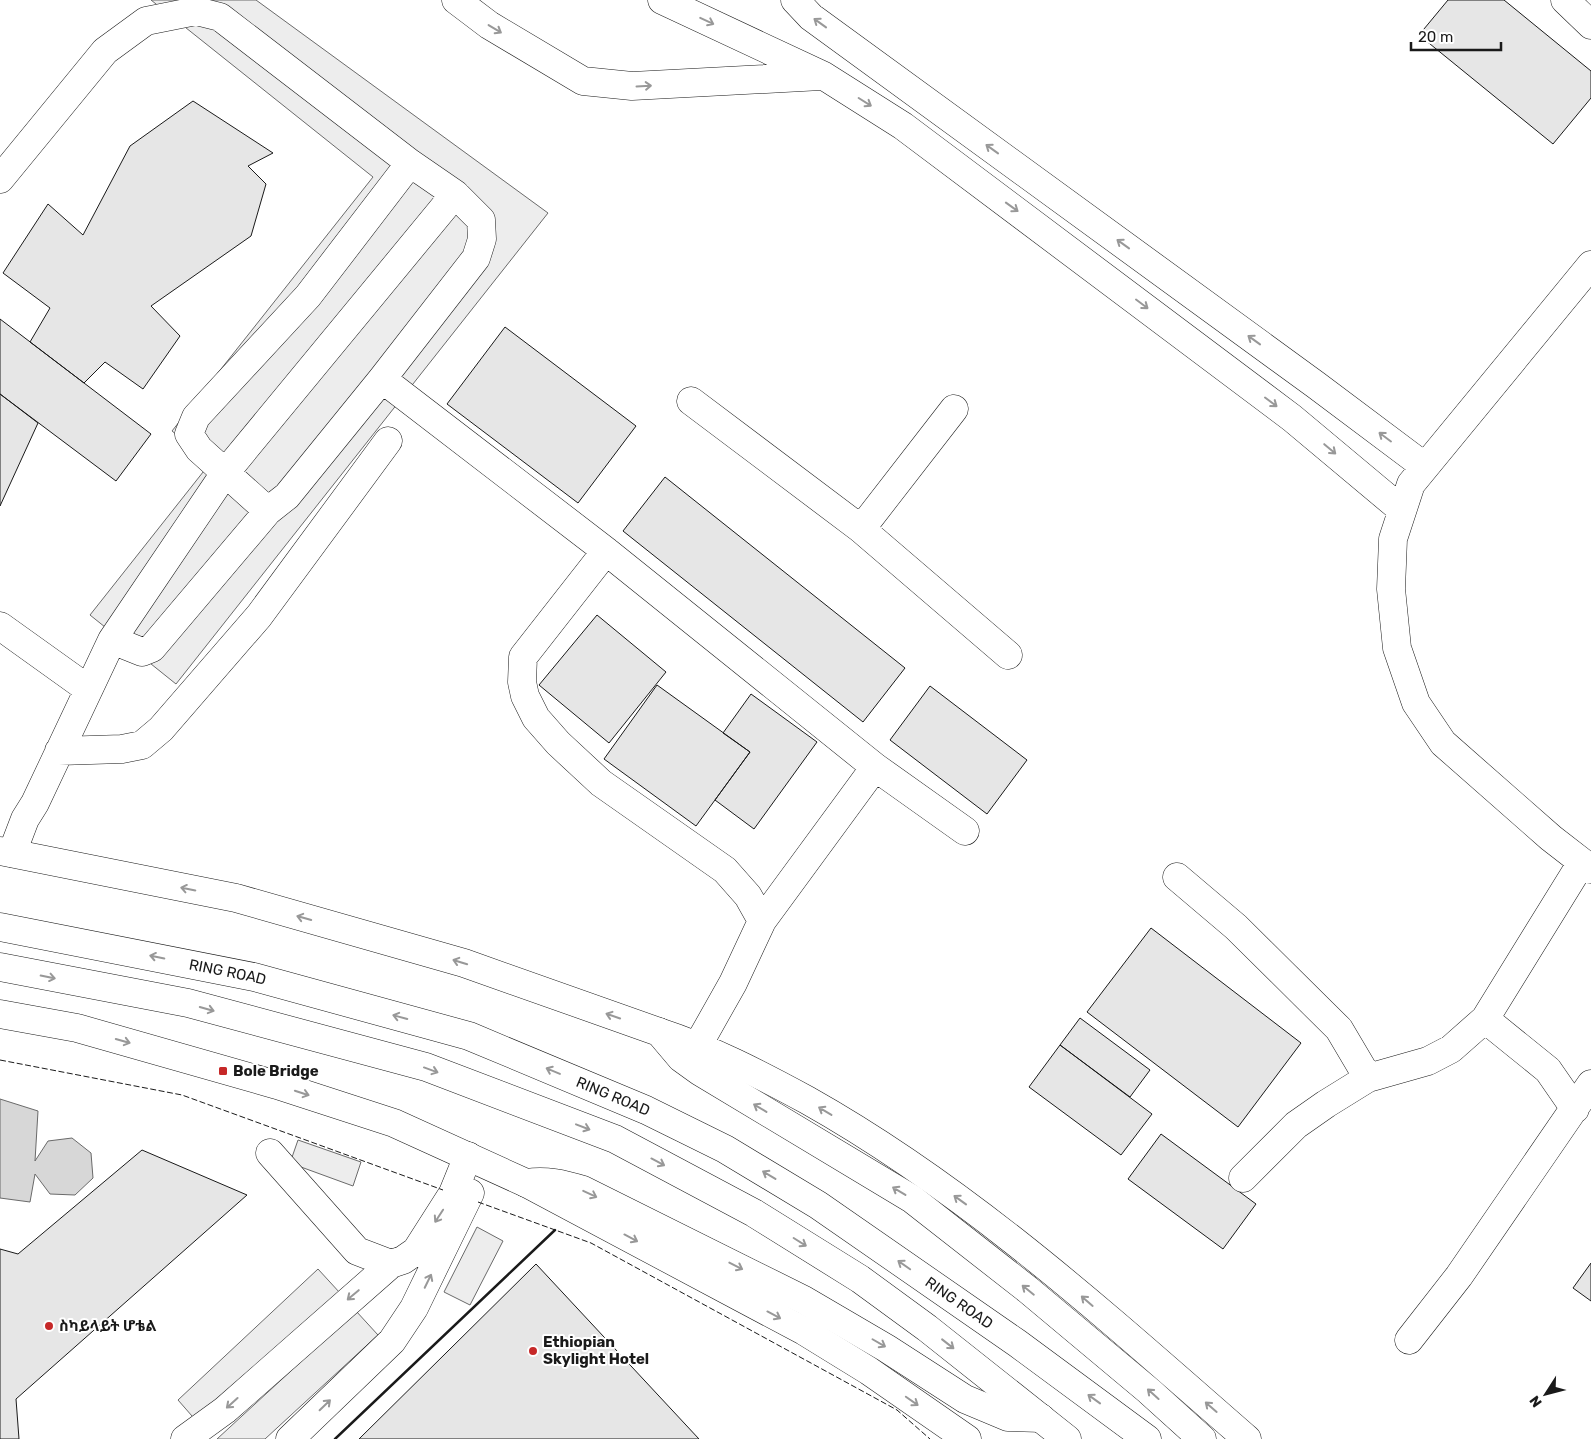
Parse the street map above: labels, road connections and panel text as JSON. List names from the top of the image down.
{
  "streets": {
    "main road": ["RING ROAD"]
  },
  "places": {
    "transit": ["Bole Bridge"],
    "other": ["ስካይላይት ሆቴል", "Ethiopian Skylight Hotel"]
  },
  "scale_bar": "20 m",
  "north": "bottom left"
}
